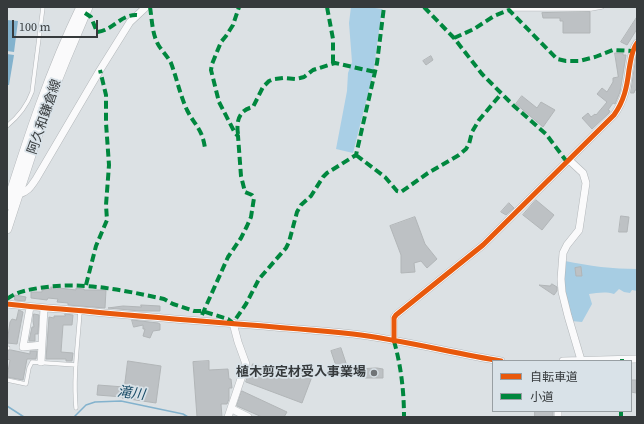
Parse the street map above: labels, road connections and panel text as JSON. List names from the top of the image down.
{
  "streets": {
    "main road": ["阿久和鎌倉線"]
  },
  "water": ["滝川"],
  "places": ["植木剪定材受入事業場"],
  "legend": ["自転車道", "小道"],
  "scale_bar": "100 m"
}
